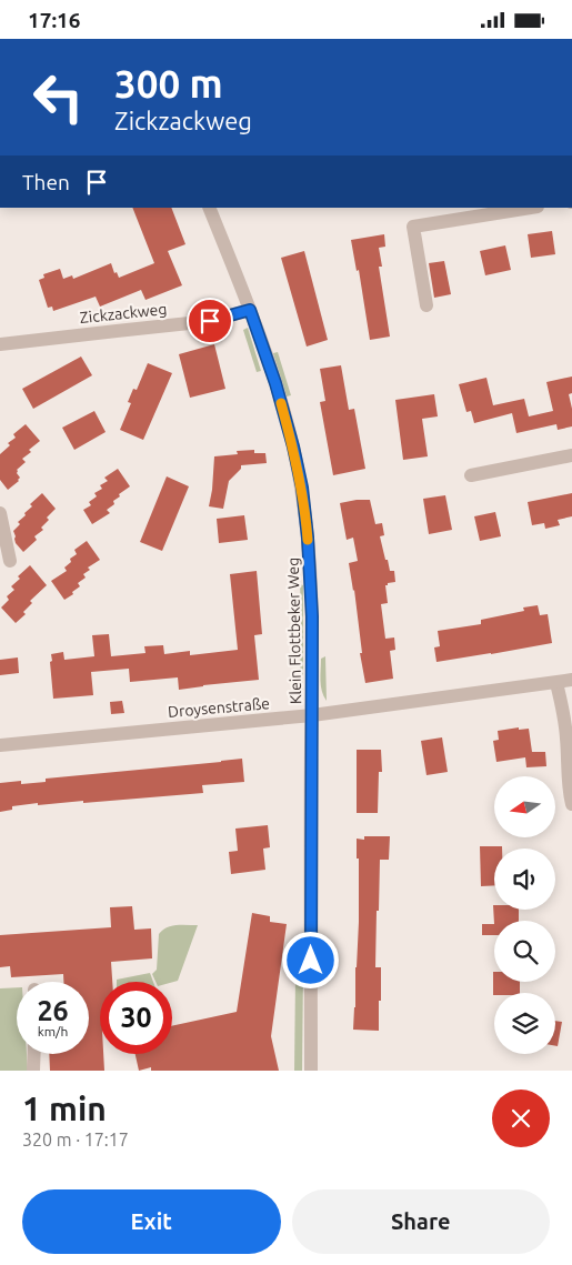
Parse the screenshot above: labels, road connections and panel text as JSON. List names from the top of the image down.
{
  "streets": {
    "street": ["Zickzackweg", "Klein Flottbeker Weg", "Droysenstraße"]
  },
  "crossings": [
    ["Zickzackweg", "Klein Flottbeker Weg"],
    ["Klein Flottbeker Weg", "Droysenstraße"]
  ],
  "north": "left",
  "page": {
    "status": "17:16",
    "turn": ["300 m", "Zickzackweg"],
    "then": "Then",
    "speed": "26 km/h",
    "limit": "30",
    "heading": ["1 min", "320 m · 17:17"],
    "buttons": ["Exit", "Share"]
  }
}
